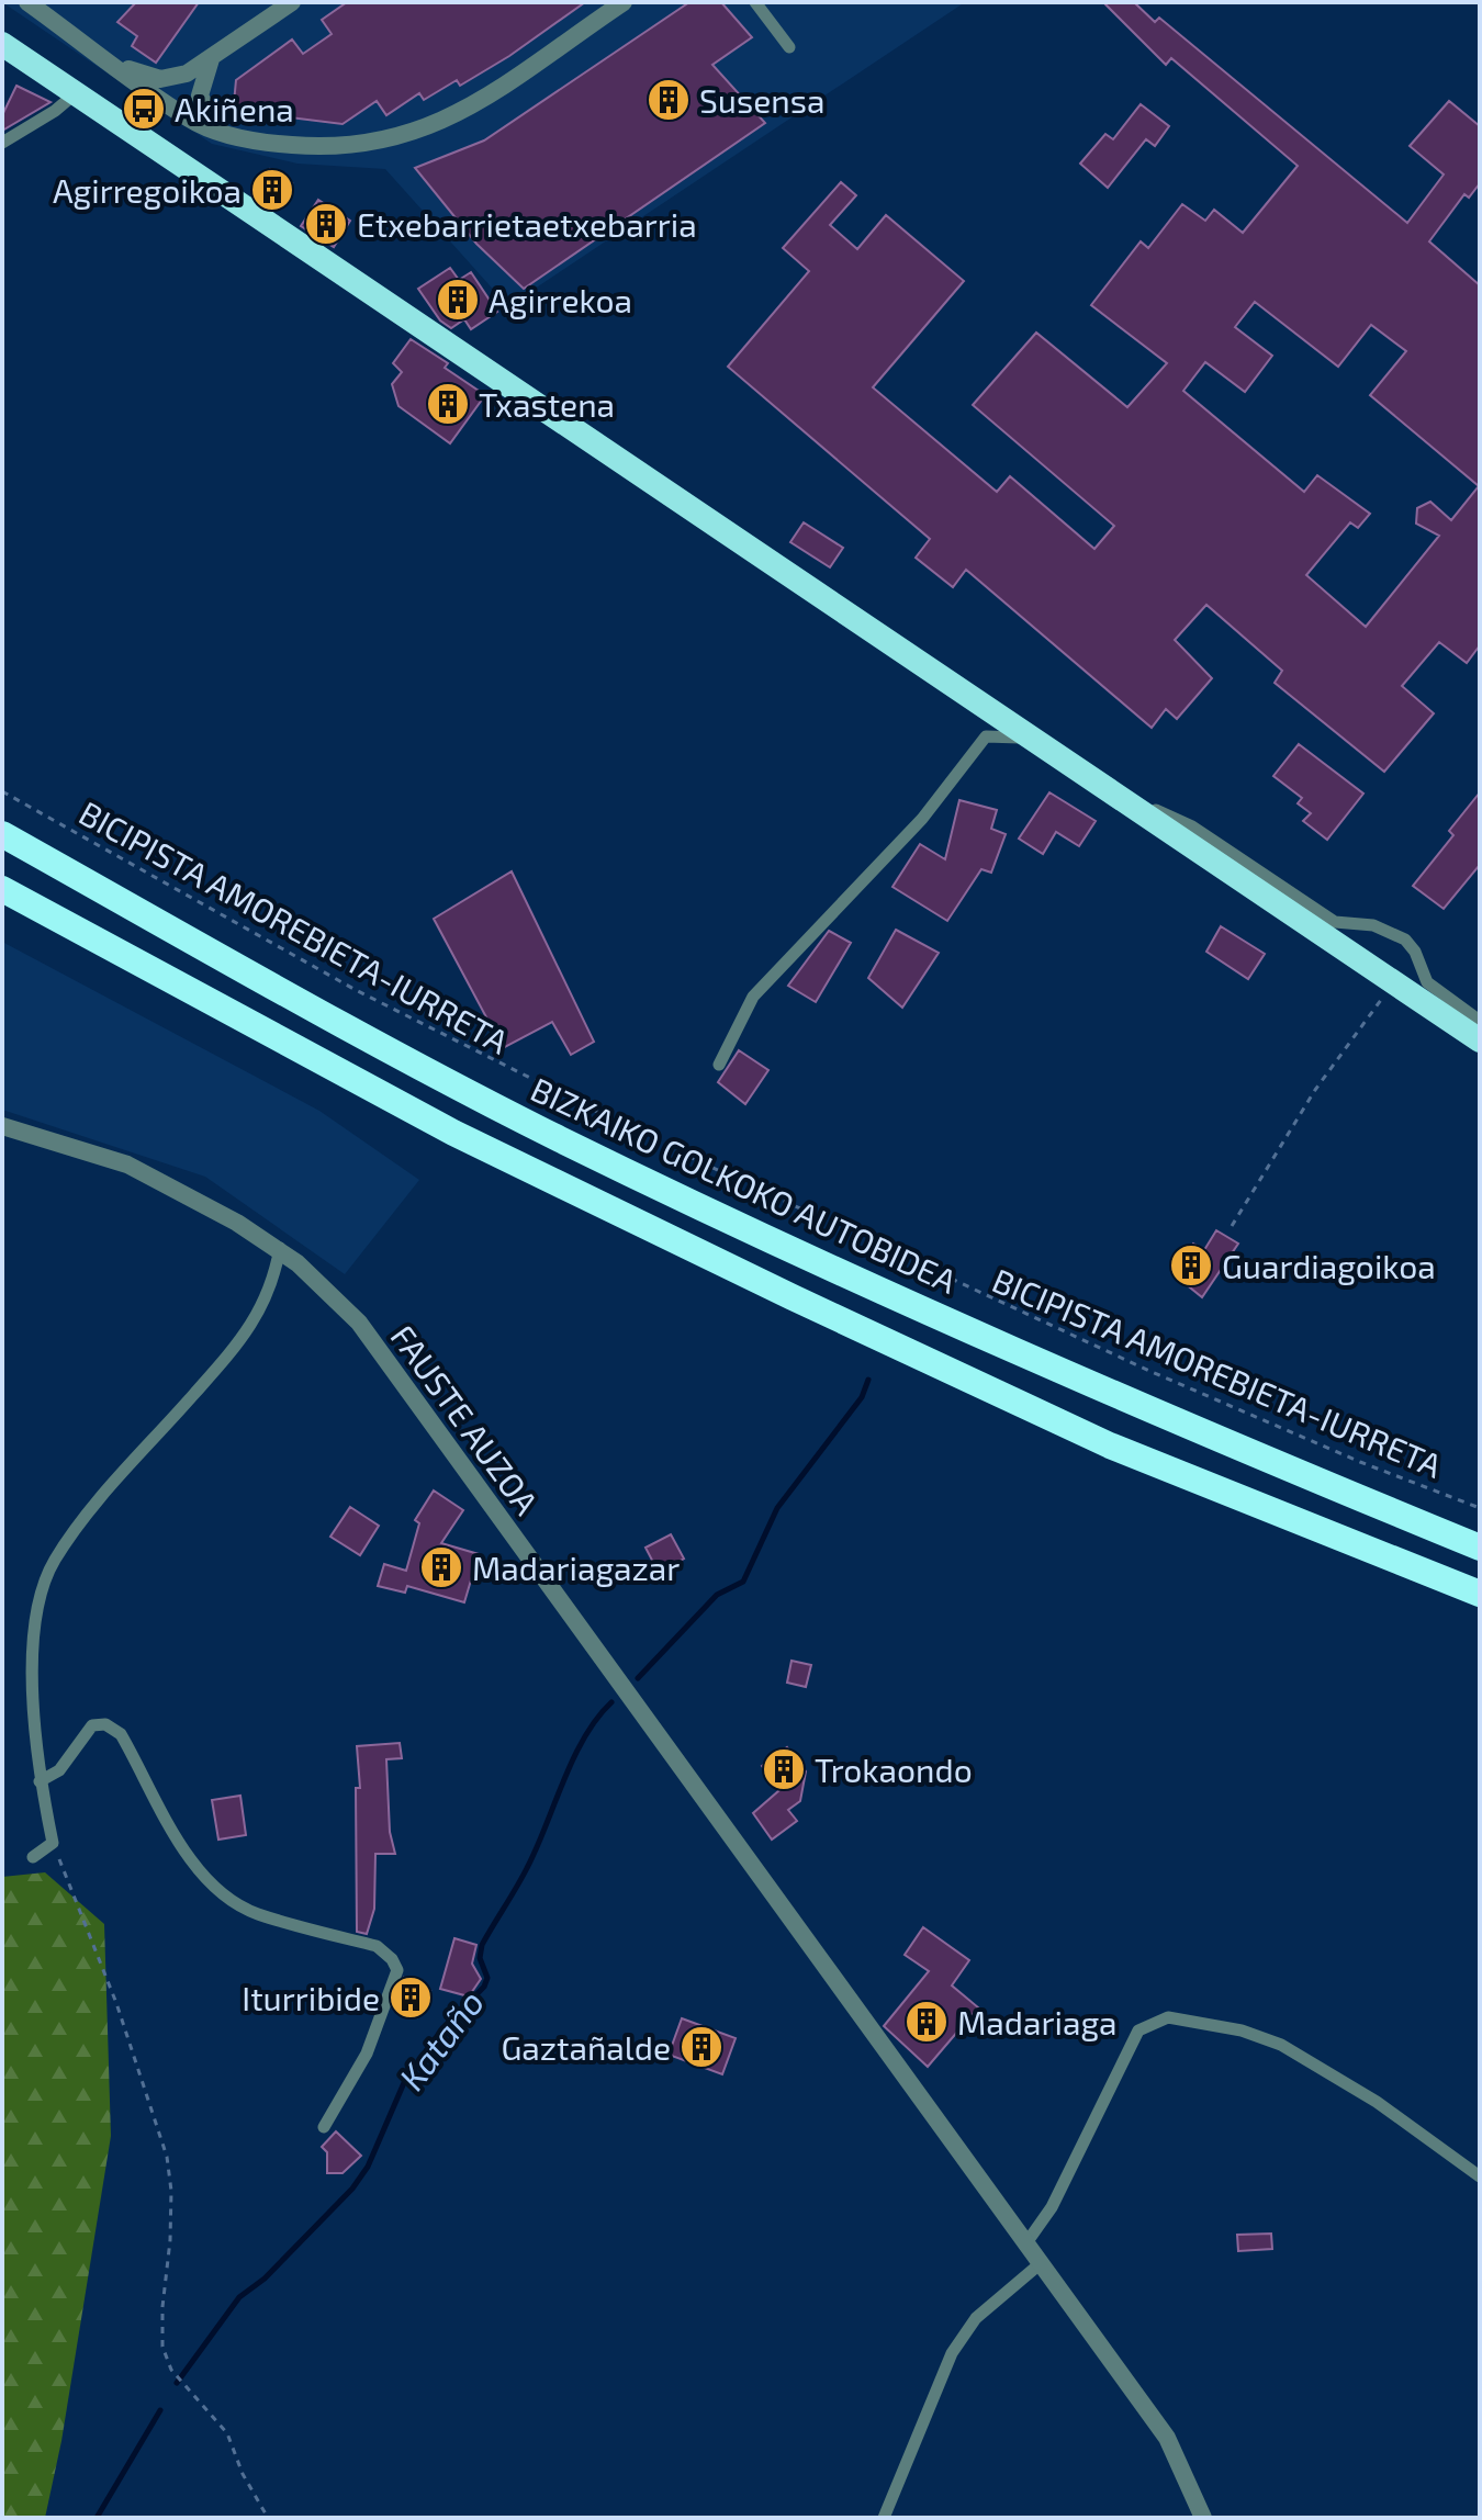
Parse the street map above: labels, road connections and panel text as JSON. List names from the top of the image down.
{
  "streets": {
    "highway": ["BIZKAIKO GOLKOKO AUTOBIDEA"],
    "street": ["FAUSTE AUZOA"],
    "path": ["BICIPISTA AMOREBIETA-IURRETA"]
  },
  "water": ["Kataño"],
  "places": {
    "building": [
      "Susensa",
      "Agirregoikoa",
      "Etxebarrietaetxebarria",
      "Agirrekoa",
      "Txastena",
      "Guardiagoikoa",
      "Madariagazar",
      "Trokaondo",
      "Iturribide",
      "Madariaga",
      "Gaztañalde"
    ],
    "bus stop": ["Akiñena"]
  }
}
